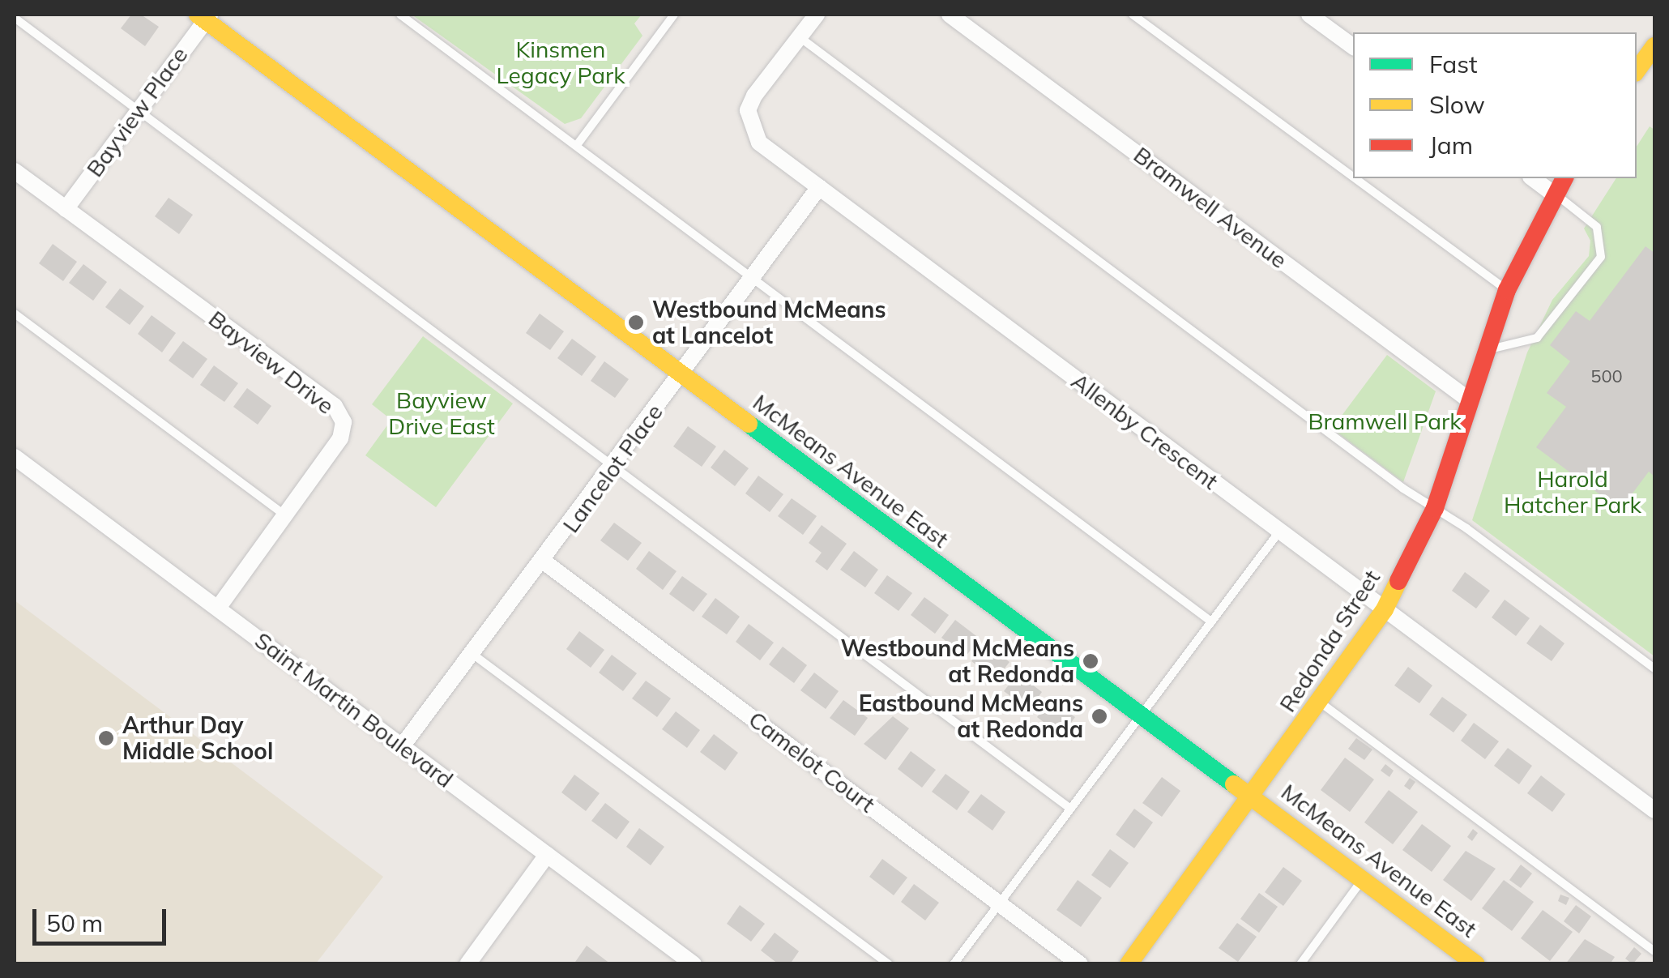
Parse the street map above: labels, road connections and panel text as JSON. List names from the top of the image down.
{
  "streets": {
    "street": [
      "Bayview Place",
      "Bramwell Avenue",
      "Bayview Drive",
      "Allenby Crescent",
      "Lancelot Place",
      "McMeans Avenue East",
      "Redonda Street",
      "Saint Martin Boulevard",
      "Camelot Court"
    ]
  },
  "crossings": [
    ["Bayview Place", "Bayview Drive"],
    ["Bayview Place", "McMeans Avenue East"],
    ["Bramwell Avenue", "Redonda Street"],
    ["Bayview Drive", "Saint Martin Boulevard"],
    ["Allenby Crescent", "Lancelot Place"],
    ["Allenby Crescent", "Redonda Street"],
    ["Lancelot Place", "McMeans Avenue East"],
    ["Lancelot Place", "Saint Martin Boulevard"],
    ["Lancelot Place", "Camelot Court"],
    ["McMeans Avenue East", "Redonda Street"]
  ],
  "parks": [
    "Kinsmen Legacy Park",
    "Bayview Drive East",
    "Bramwell Park",
    "Harold Hatcher Park"
  ],
  "places": [
    "Westbound McMeans at Lancelot",
    "Westbound McMeans at Redonda",
    "Eastbound McMeans at Redonda",
    "Arthur Day Middle School"
  ],
  "house_numbers": ["500"],
  "legend": ["Fast", "Slow", "Jam"],
  "scale_bar": "50 m"
}
